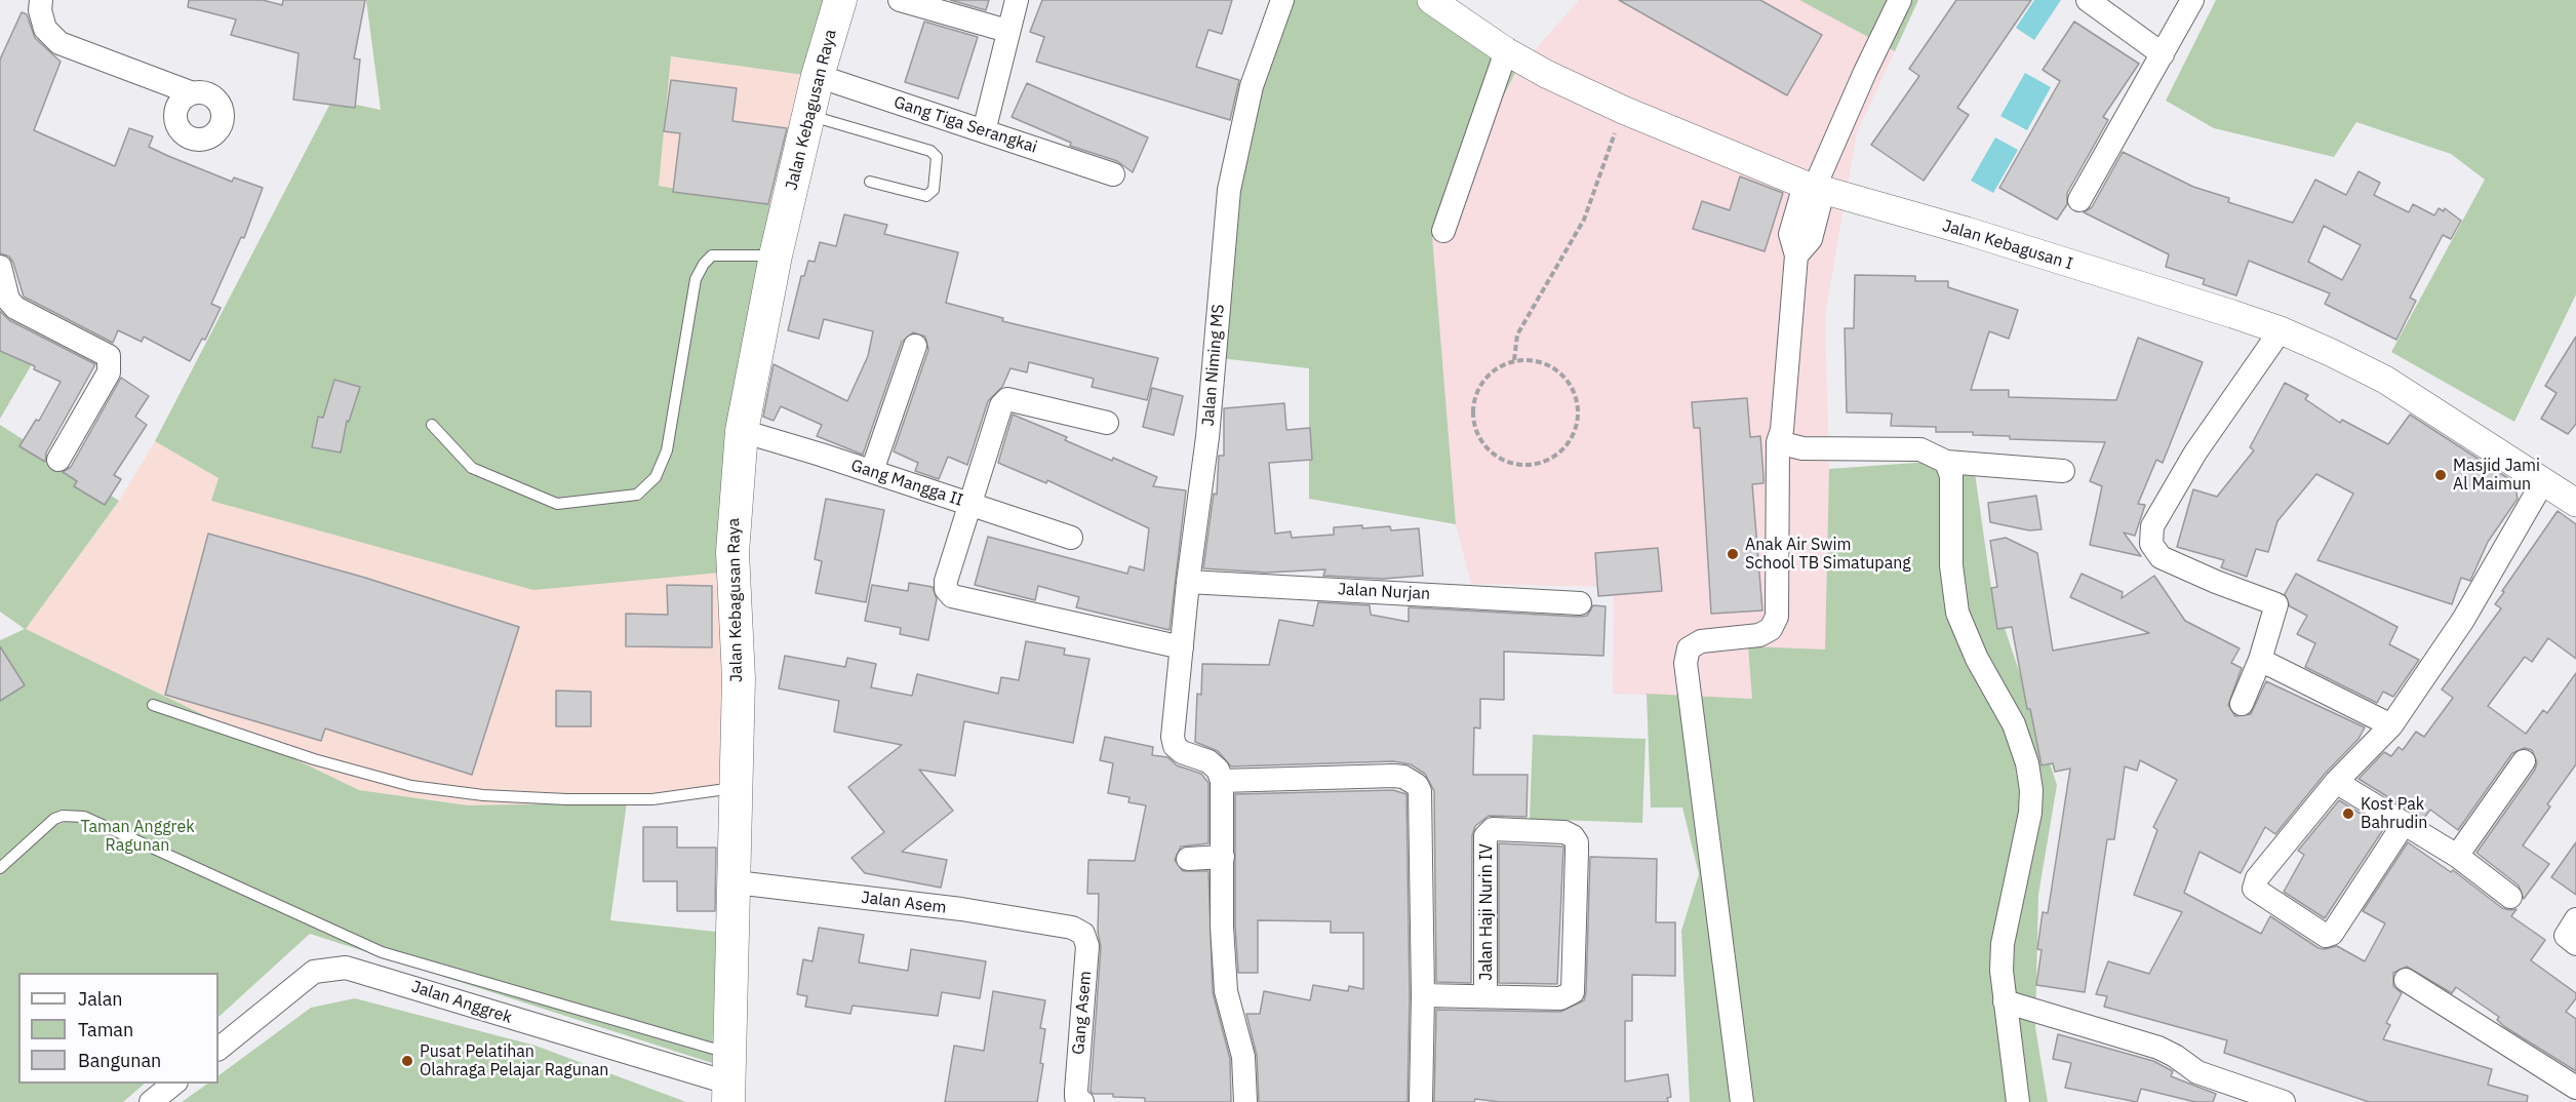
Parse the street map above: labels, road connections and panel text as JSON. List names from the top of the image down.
{
  "streets": {
    "main road": ["Jalan Kebagusan Raya"],
    "street": [
      "Gang Tiga Serangkai",
      "Jalan Kebagusan I",
      "Jalan Niming MS",
      "Gang Mangga II",
      "Jalan Nurjan",
      "Jalan Asem",
      "Jalan Haji Nurin IV",
      "Jalan Anggrek",
      "Gang Asem"
    ]
  },
  "crossings": [
    ["Jalan Kebagusan Raya", "Gang Tiga Serangkai"],
    ["Jalan Kebagusan Raya", "Gang Mangga II"],
    ["Jalan Kebagusan Raya", "Jalan Asem"],
    ["Jalan Kebagusan Raya", "Jalan Anggrek"],
    ["Jalan Niming MS", "Jalan Nurjan"],
    ["Jalan Asem", "Gang Asem"]
  ],
  "parks": ["Taman Anggrek Ragunan"],
  "places": [
    "Masjid Jami Al Maimun",
    "Anak Air Swim School TB Simatupang",
    "Kost Pak Bahrudin",
    "Pusat Pelatihan Olahraga Pelajar Ragunan"
  ],
  "legend": ["Jalan", "Taman", "Bangunan"]
}
